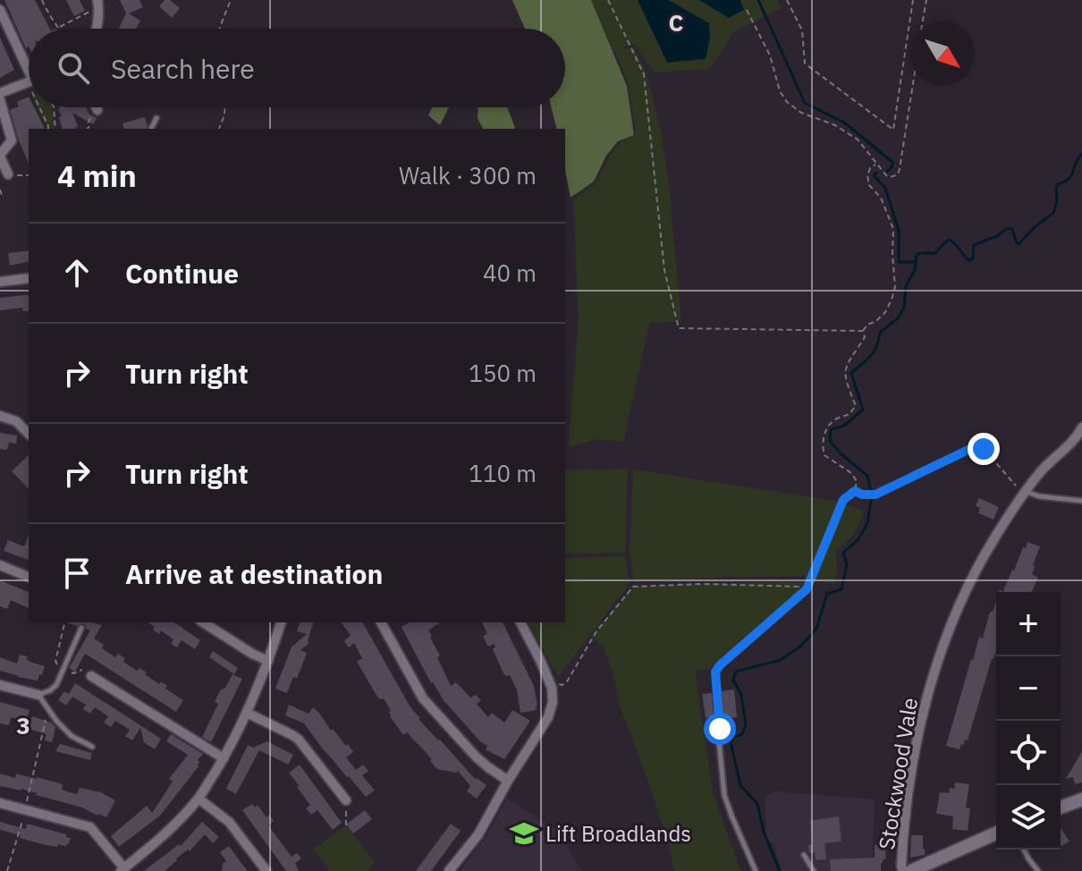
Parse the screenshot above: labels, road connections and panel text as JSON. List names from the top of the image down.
{
  "streets": {
    "street": ["Stockwood Vale"]
  },
  "places": {
    "school or university": ["Lift Broadlands"]
  },
  "north": "bottom right",
  "page": {
    "search": "Search here",
    "heading": ["4 min", "Walk · 300 m"],
    "list": [
      ["Continue", "40 m"],
      ["Turn right", "150 m"],
      ["Turn right", "110 m"],
      "Arrive at destination"
    ],
    "map_buttons": ["+", "−"]
  },
  "grid": {
    "columns": ["C"],
    "rows": ["3"]
  }
}
